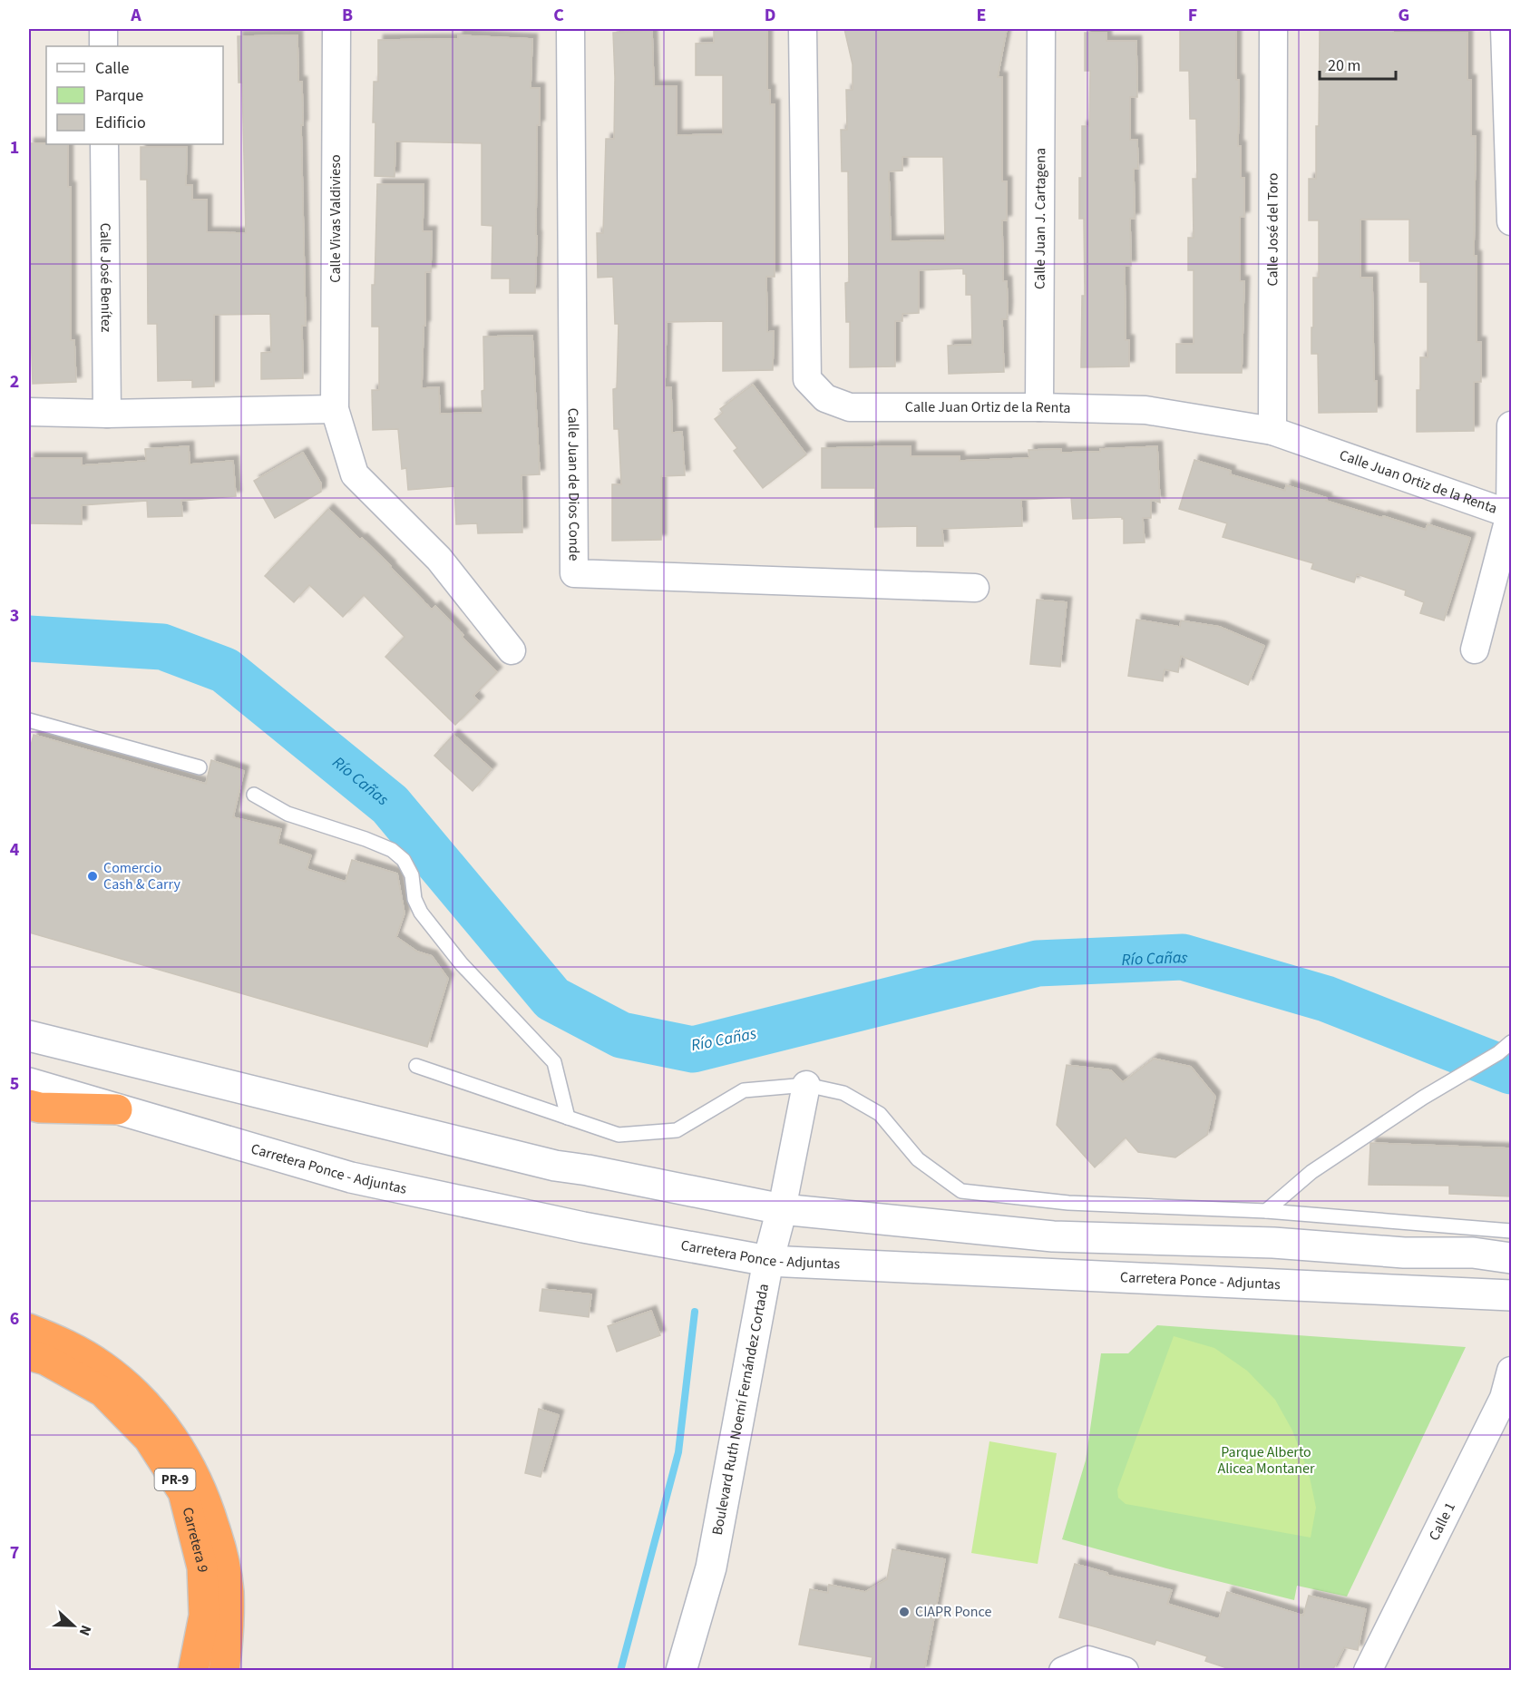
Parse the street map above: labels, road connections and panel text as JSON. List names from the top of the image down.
{
  "streets": {
    "highway": ["PR-9", "Carretera 9"],
    "street": [
      "Calle Juan J. Cartagena",
      "Calle Vivas Valdivieso",
      "Calle José del Toro",
      "Calle José Benítez",
      "Calle Juan Ortiz de la Renta",
      "Calle Juan de Dios Conde",
      "Carretera Ponce - Adjuntas",
      "Boulevard Ruth Noemí Fernández Cortada",
      "Calle 1"
    ]
  },
  "crossings": [
    ["Calle Juan J. Cartagena", "Calle Juan Ortiz de la Renta"],
    ["Calle José del Toro", "Calle Juan Ortiz de la Renta"],
    ["Carretera Ponce - Adjuntas", "Boulevard Ruth Noemí Fernández Cortada"]
  ],
  "water": ["Río Cañas"],
  "parks": ["Parque Alberto Alicea Montaner"],
  "places": ["Comercio Cash & Carry", "CIAPR Ponce"],
  "legend": ["Calle", "Parque", "Edificio"],
  "scale_bar": "20 m",
  "north": "right",
  "grid": {
    "columns": [
      "A",
      "B",
      "C",
      "D",
      "E",
      "F",
      "G"
    ],
    "rows": [
      "1",
      "2",
      "3",
      "4",
      "5",
      "6",
      "7"
    ]
  }
}
